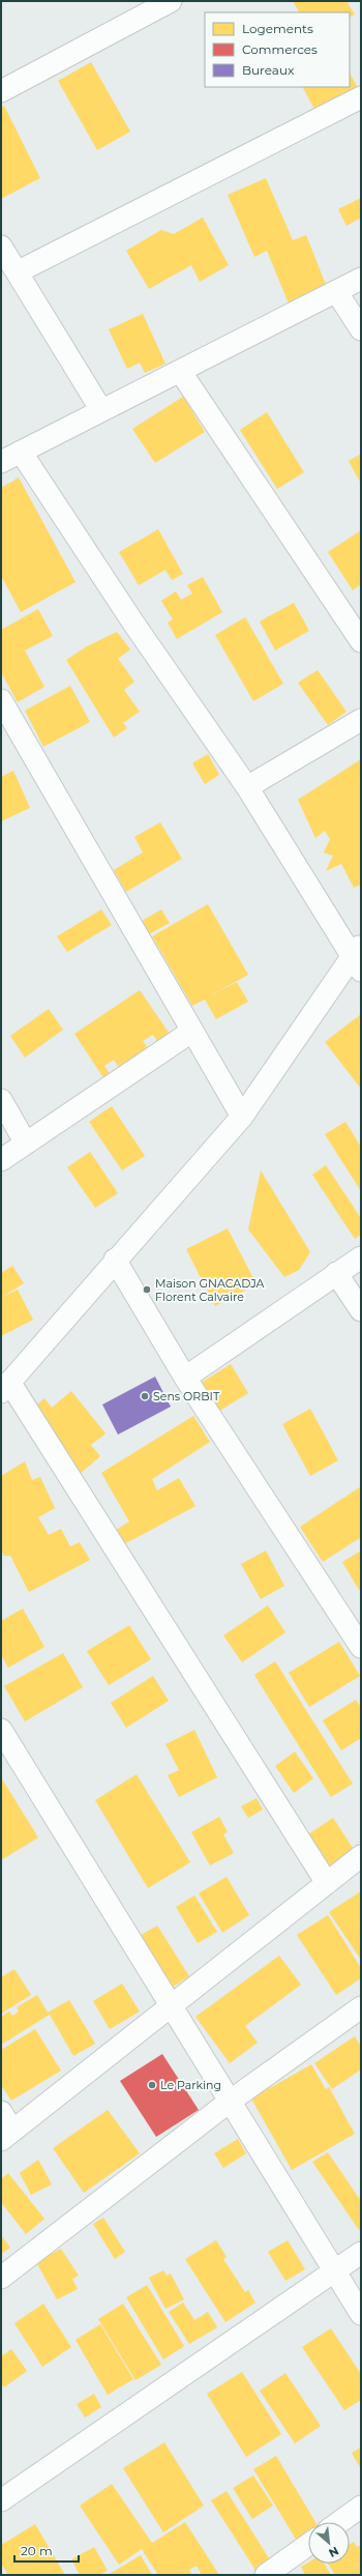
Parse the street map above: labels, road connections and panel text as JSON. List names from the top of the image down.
{
  "places": ["Maison GNACADJA Florent Calvaire", "Sens ORBIT", "Le Parking"],
  "legend": ["Logements", "Commerces", "Bureaux"],
  "scale_bar": "20 m",
  "north": "bottom right"
}
